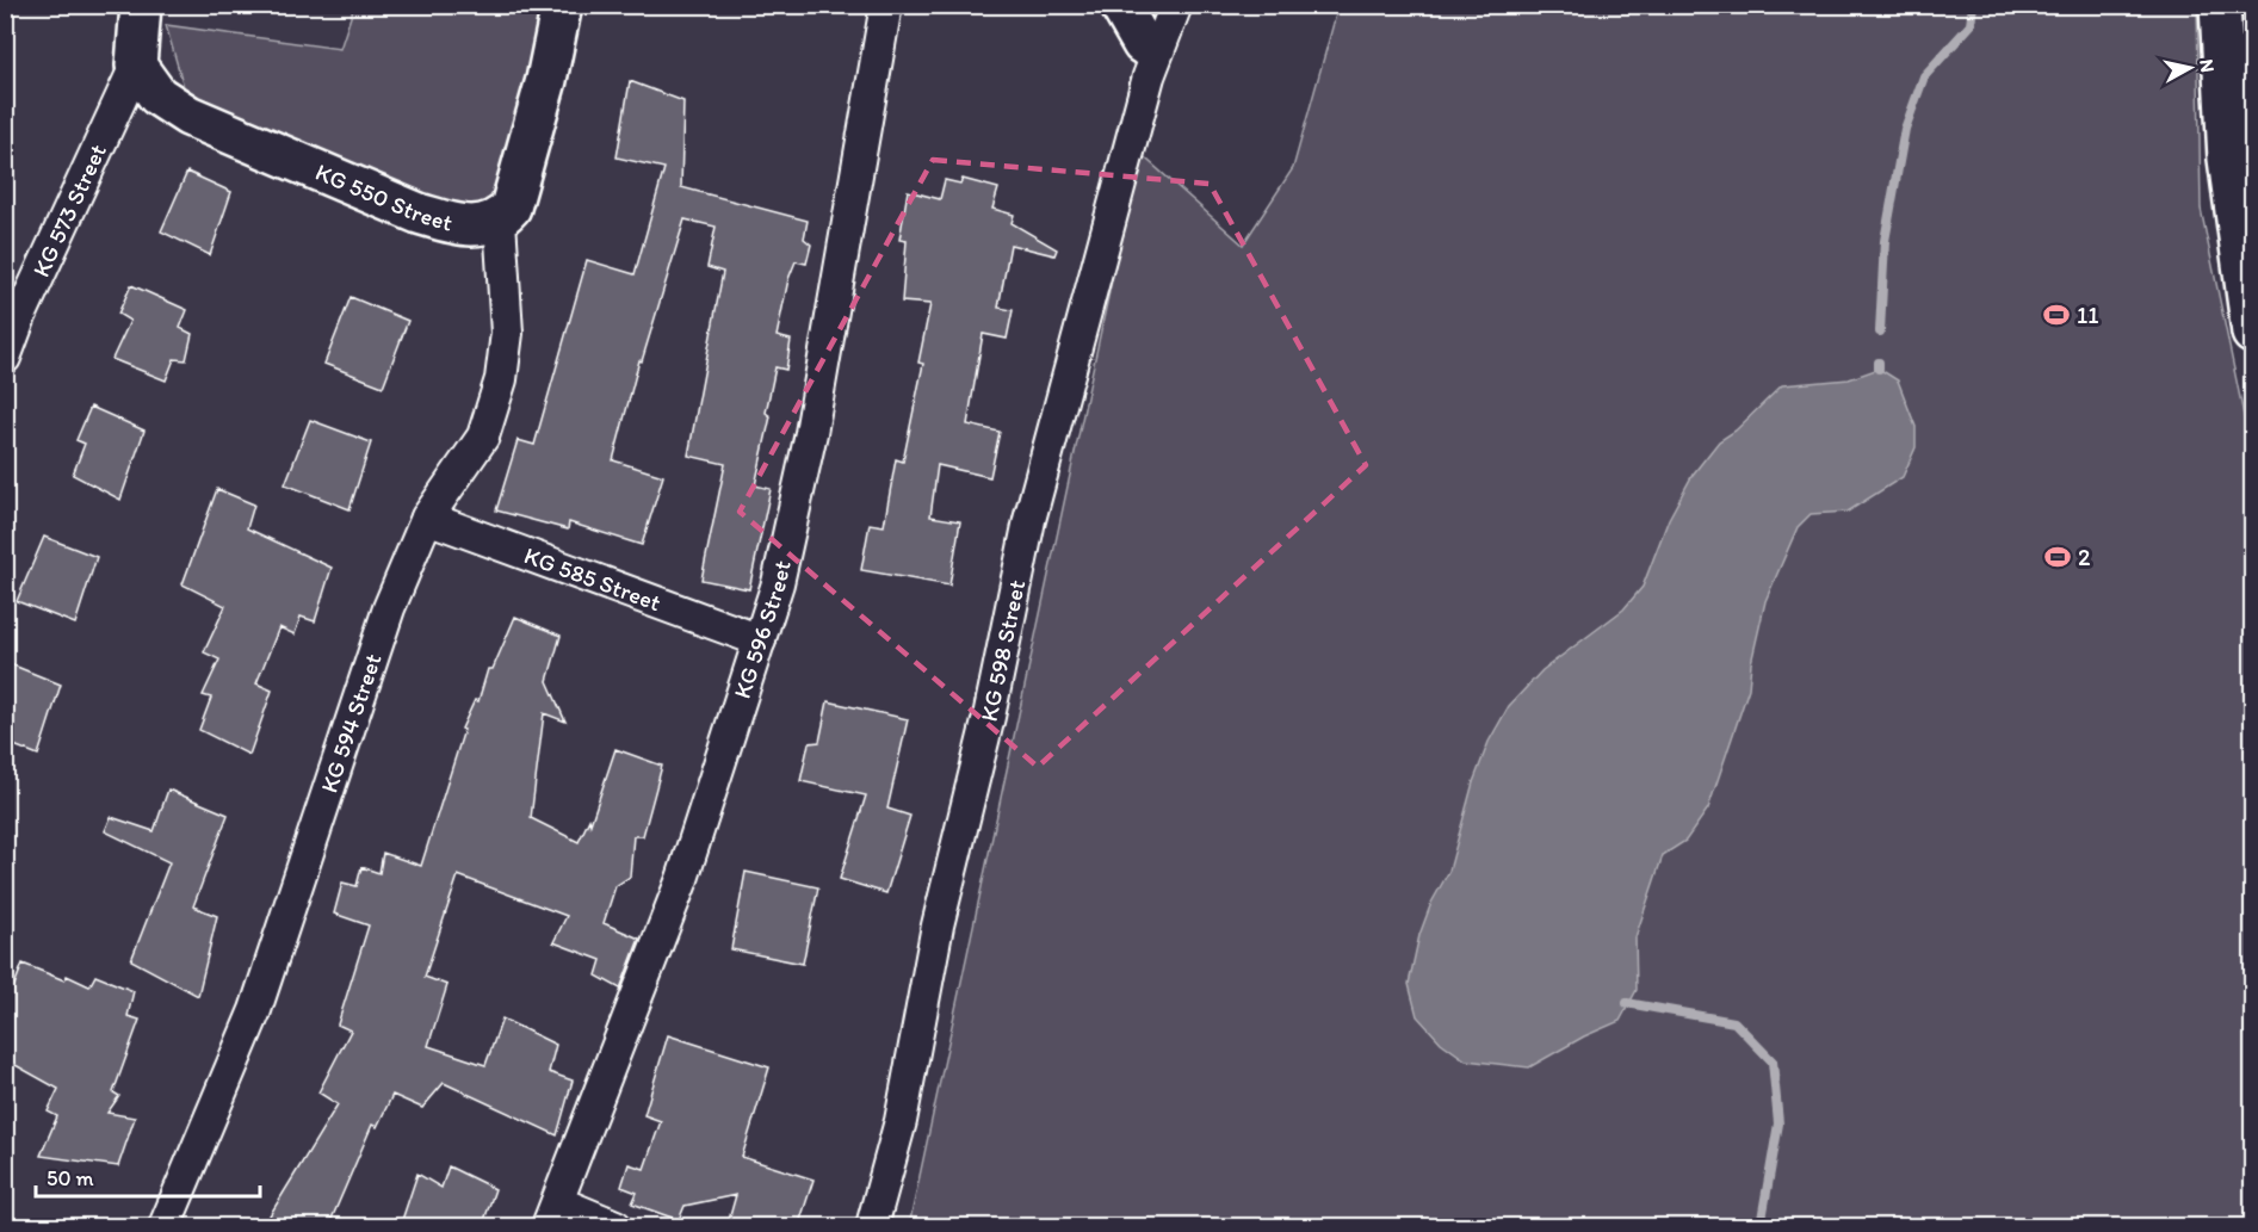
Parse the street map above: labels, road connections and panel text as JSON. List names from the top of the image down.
{
  "streets": {
    "street": [
      "KG 550 Street",
      "KG 573 Street",
      "KG 585 Street",
      "KG 596 Street",
      "KG 598 Street",
      "KG 594 Street"
    ]
  },
  "crossings": [
    ["KG 550 Street", "KG 573 Street"],
    ["KG 550 Street", "KG 594 Street"],
    ["KG 585 Street", "KG 596 Street"],
    ["KG 585 Street", "KG 594 Street"]
  ],
  "places": {
    "sports": ["11", "2"]
  },
  "scale_bar": "50 m",
  "north": "right"
}
